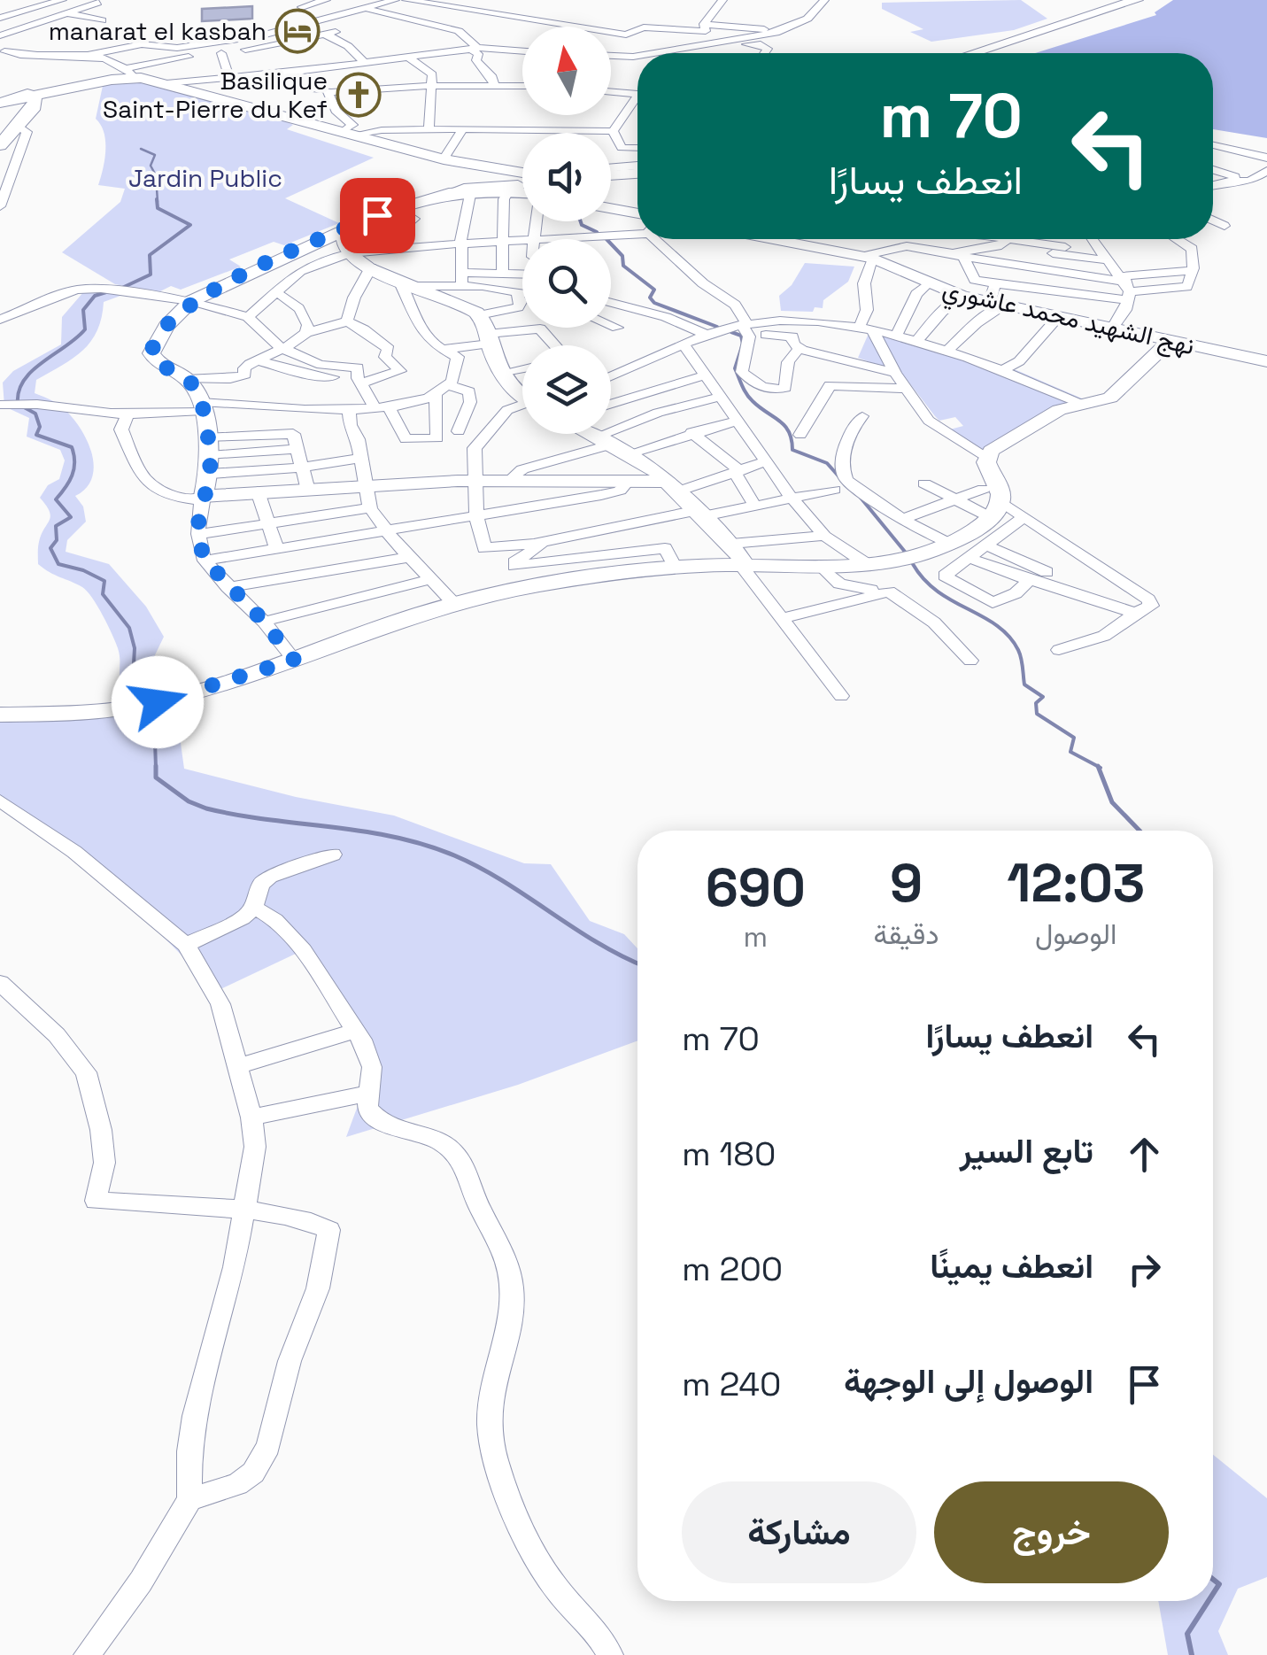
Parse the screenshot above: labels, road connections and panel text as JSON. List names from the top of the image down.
{
  "streets": {
    "street": ["نهج الشهيد محمد عاشوري"]
  },
  "parks": ["Jardin Public"],
  "places": {
    "hotel": ["manarat el kasbah"],
    "church": ["Basilique Saint-Pierre du Kef"]
  },
  "north": "top",
  "page": {
    "turn": ["70 m", "انعطف يسارًا"],
    "eta": [
      "12:03",
      "الوصول",
      "9",
      "دقيقة",
      "690",
      "m"
    ],
    "list": [
      {
        "name": "انعطف يسارًا",
        "value": "70 m"
      },
      {
        "name": "تابع السير",
        "value": "180 m"
      },
      {
        "name": "انعطف يمينًا",
        "value": "200 m"
      },
      {
        "name": "الوصول إلى الوجهة",
        "value": "240 m"
      }
    ],
    "buttons": ["خروج", "مشاركة"]
  }
}
